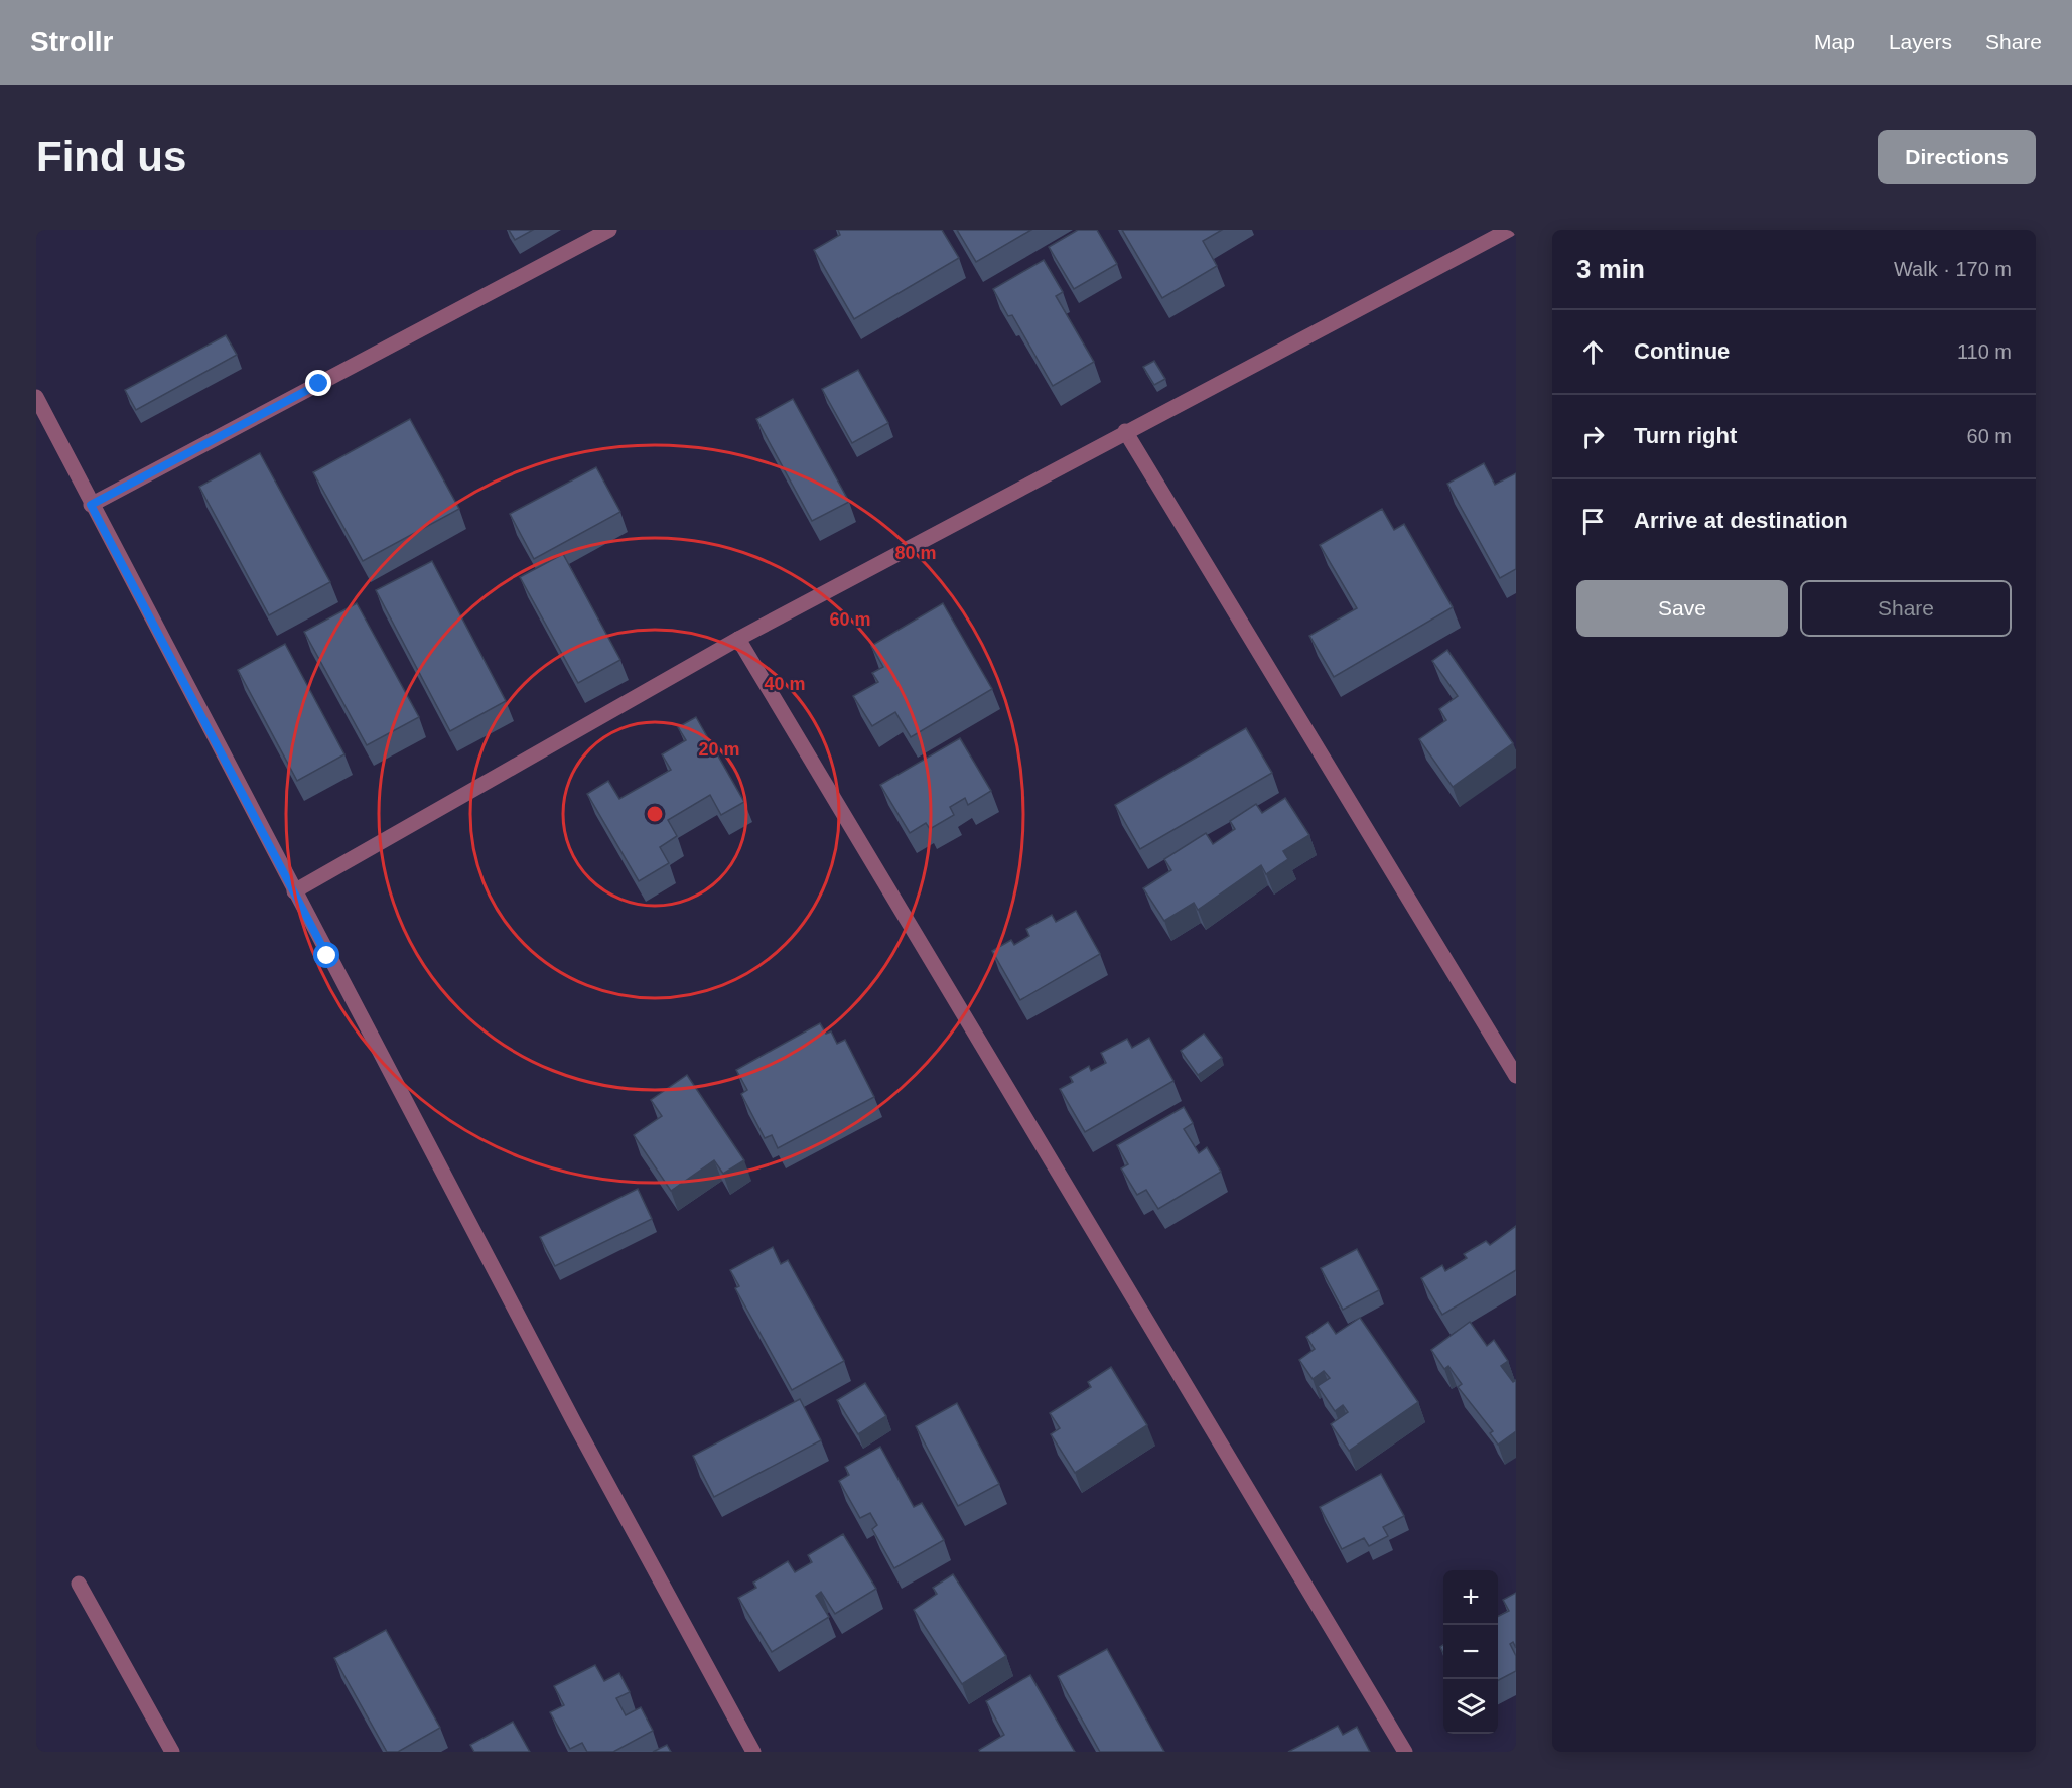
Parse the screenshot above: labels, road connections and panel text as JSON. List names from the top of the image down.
{
  "page": {
    "header": "Strollr",
    "nav": ["Map", "Layers", "Share"],
    "buttons": [
      "Directions",
      ["Save", "Share"]
    ],
    "title": "Find us",
    "heading": ["3 min", "Walk · 170 m"],
    "list": [
      ["Continue", "110 m"],
      ["Turn right", "60 m"],
      "Arrive at destination"
    ],
    "map_buttons": ["+", "−"]
  },
  "rings": [
    "80 m",
    "60 m",
    "40 m",
    "20 m"
  ]
}
